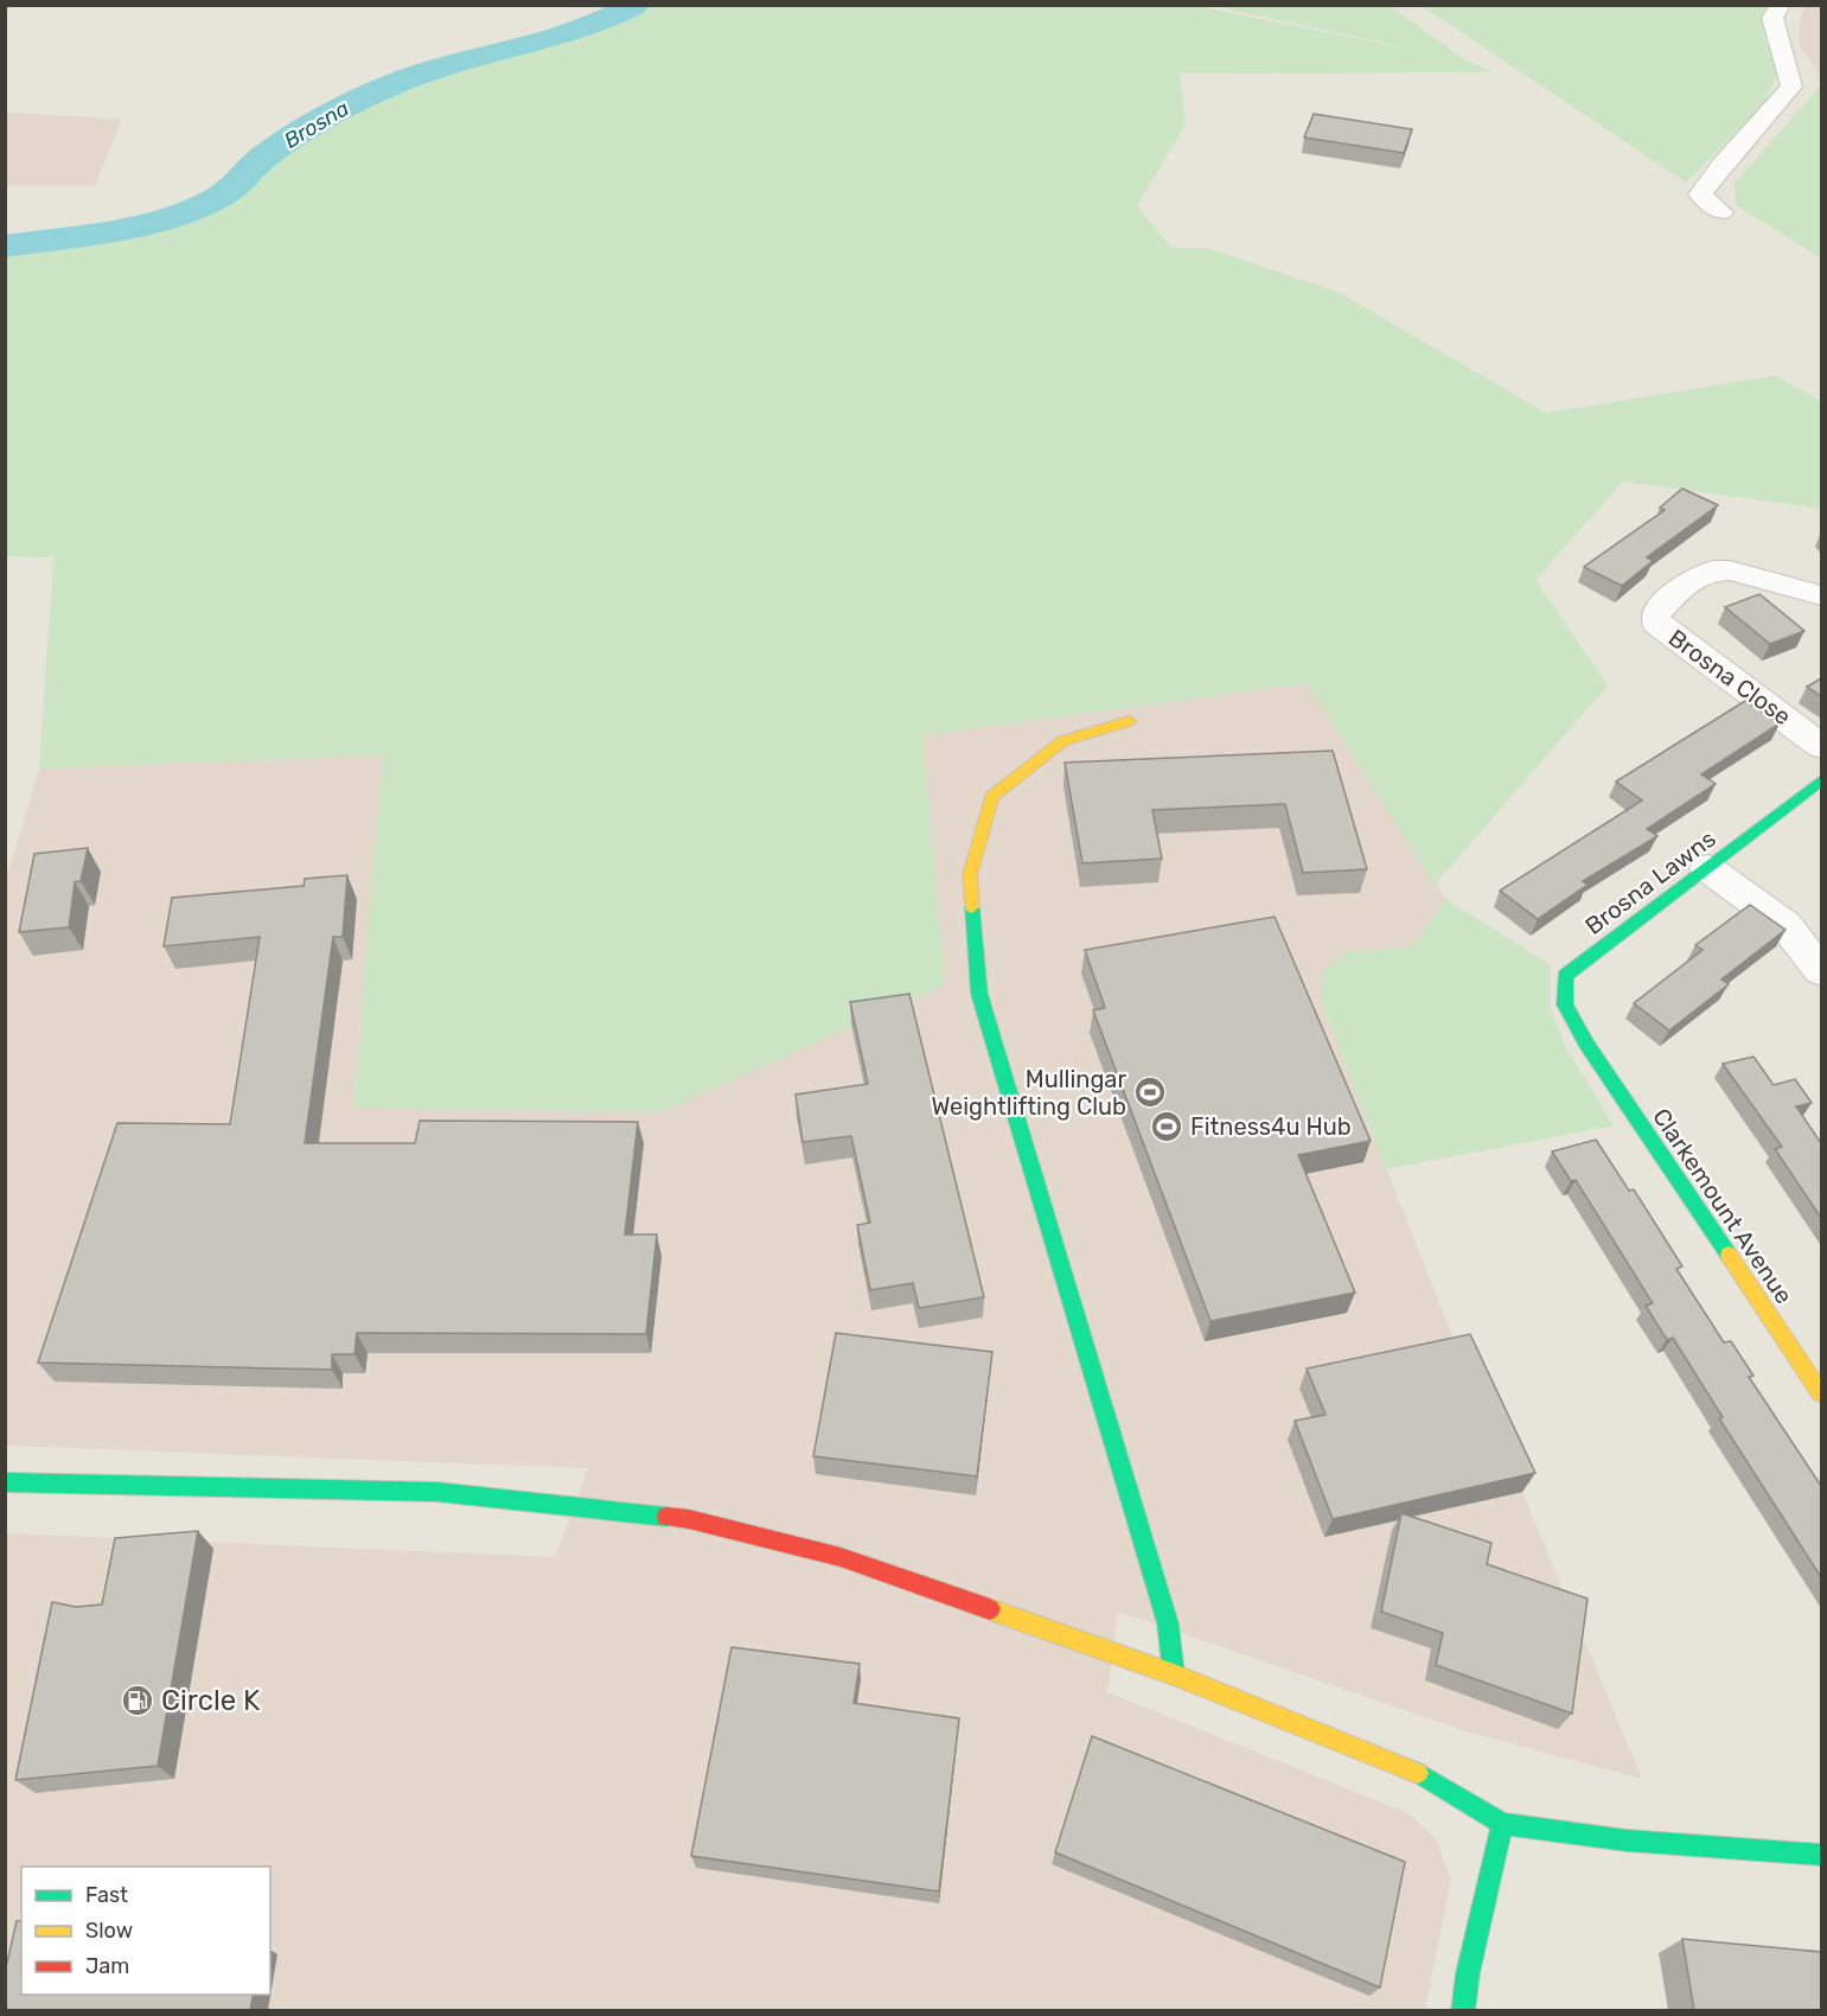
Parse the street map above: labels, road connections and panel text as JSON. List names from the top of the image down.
{
  "streets": {
    "street": ["Brosna Close", "Brosna Lawns", "Clarkemount Avenue"]
  },
  "crossings": [
    ["Brosna Lawns", "Clarkemount Avenue"]
  ],
  "water": ["Brosna"],
  "places": {
    "sports": ["Mullingar Weightlifting Club", "Fitness4u Hub"],
    "fuel station": ["Circle K"]
  },
  "legend": ["Fast", "Slow", "Jam"]
}
